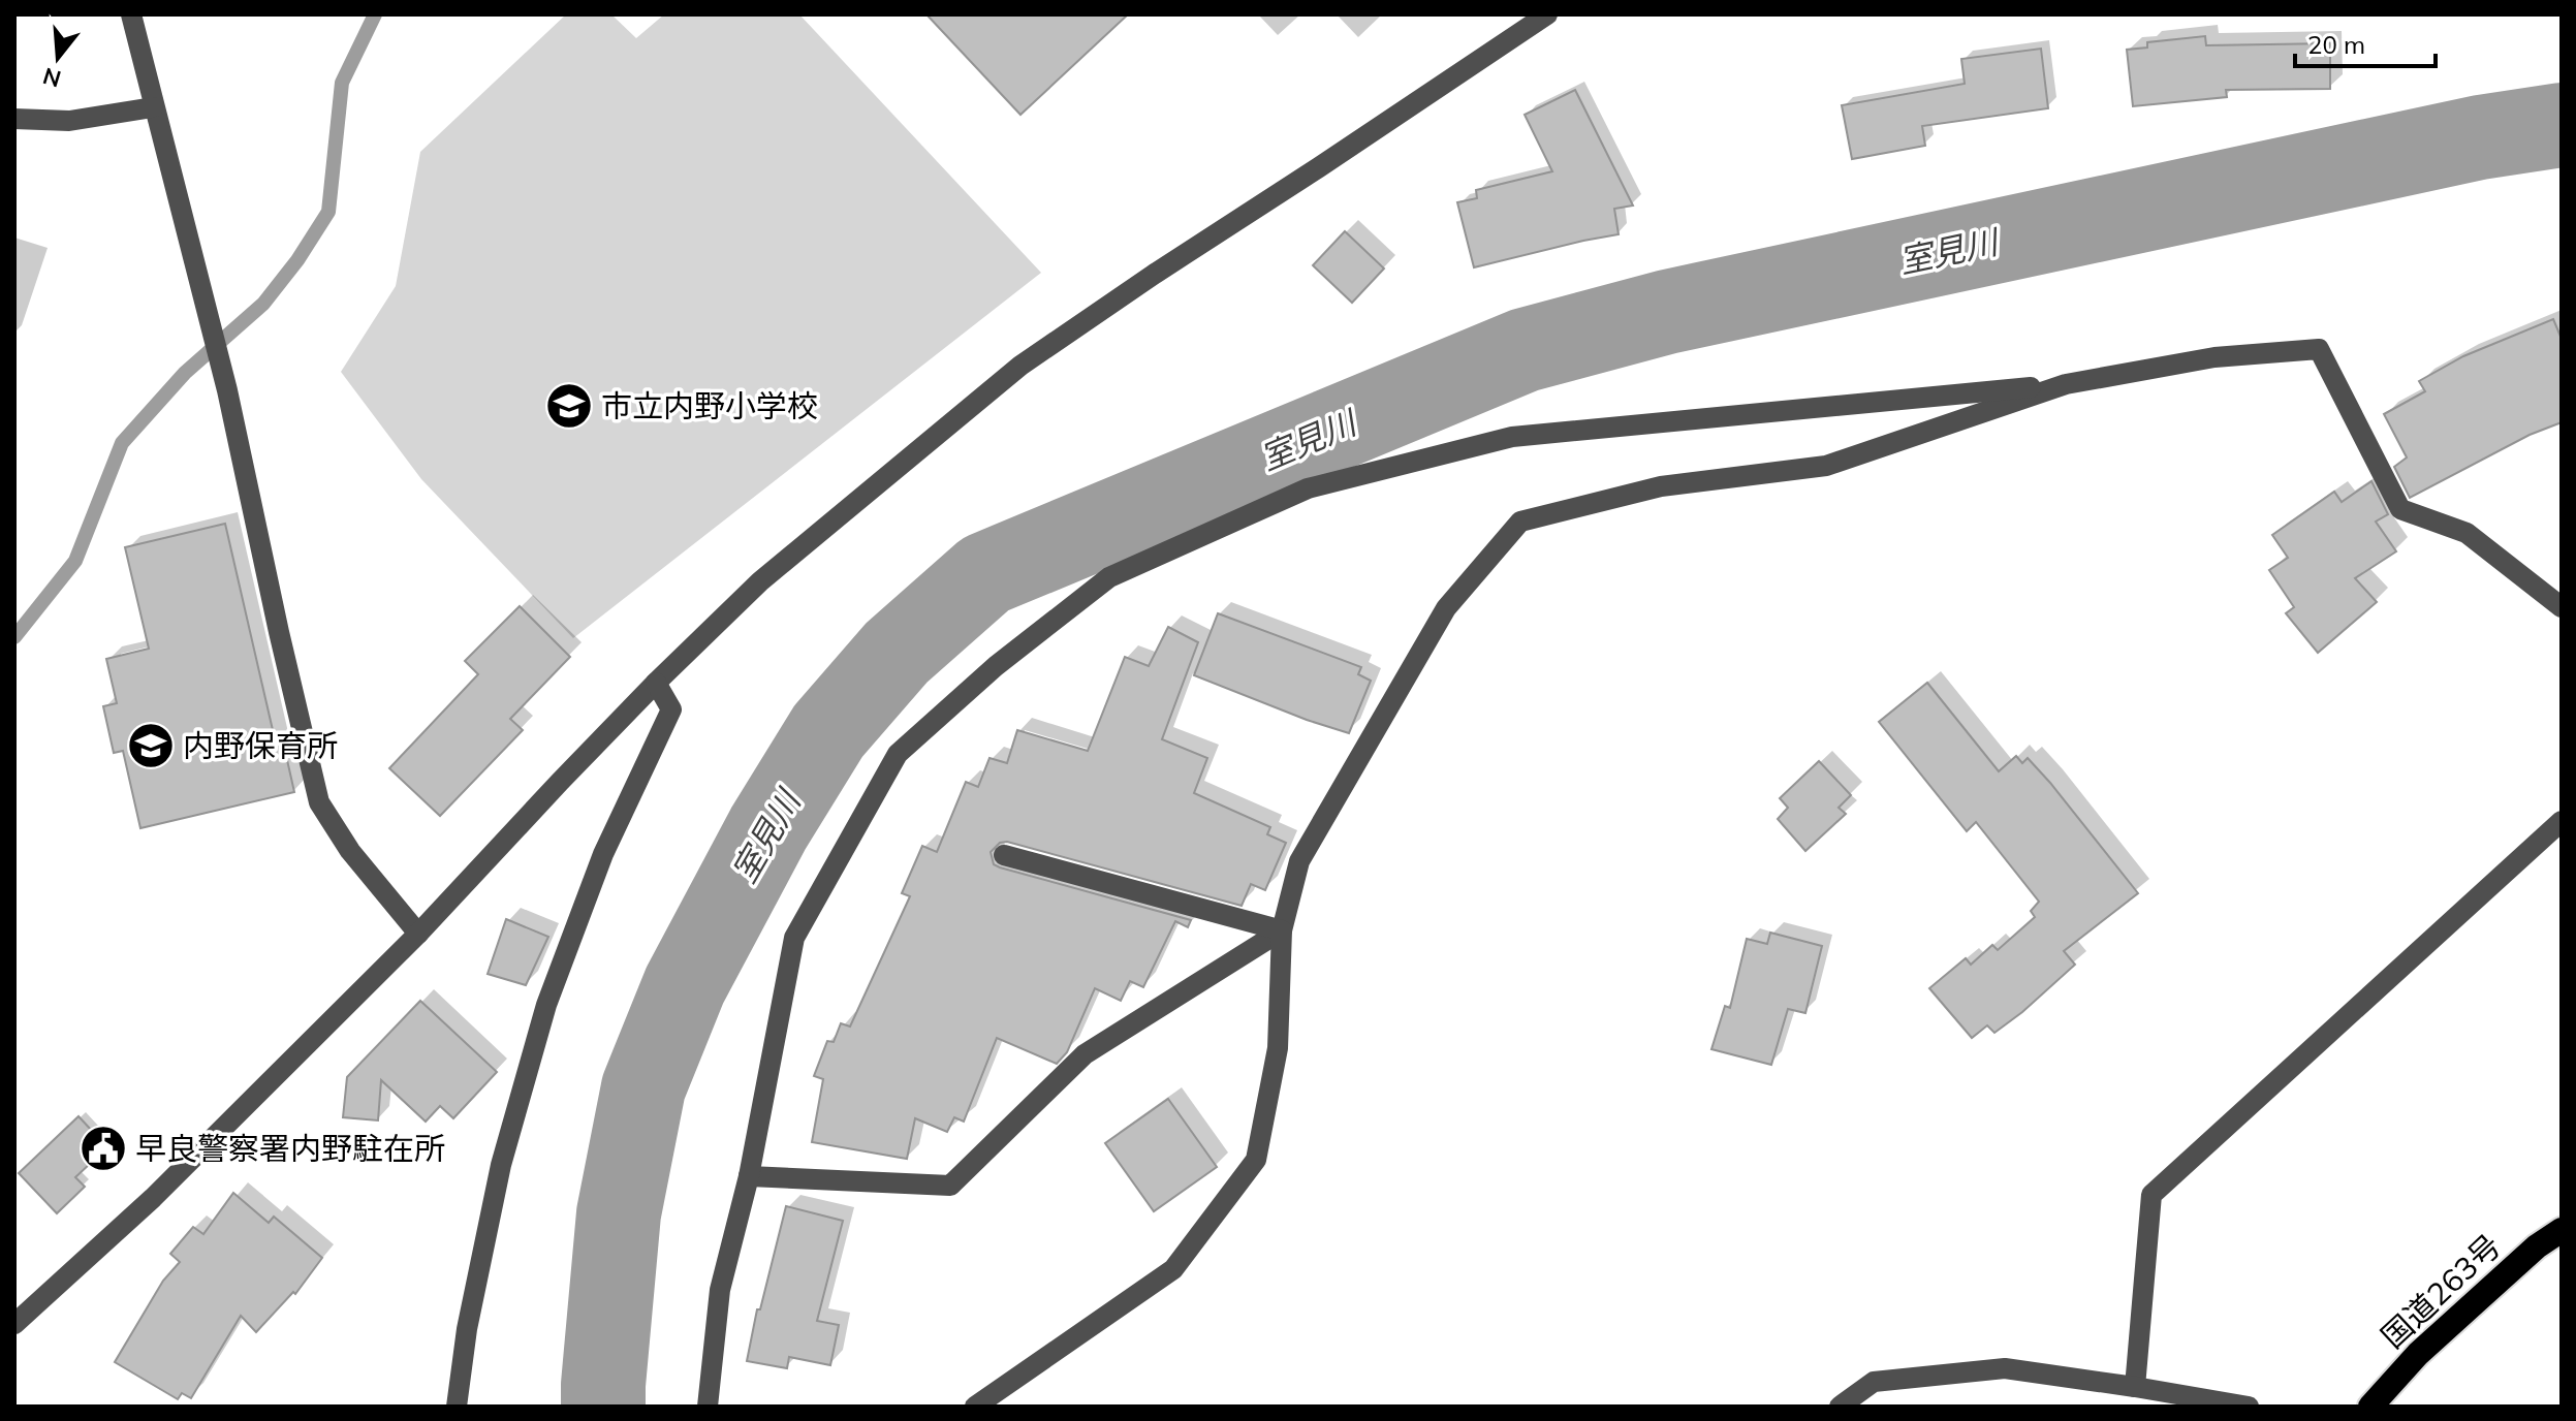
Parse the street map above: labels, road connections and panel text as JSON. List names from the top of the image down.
{
  "streets": {
    "highway": ["国道263号"]
  },
  "water": ["室見川"],
  "places": {
    "school or university": ["市立内野小学校", "内野保育所"],
    "public building": ["早良警察署内野駐在所"]
  },
  "scale_bar": "20 m",
  "north": "bottom"
}
